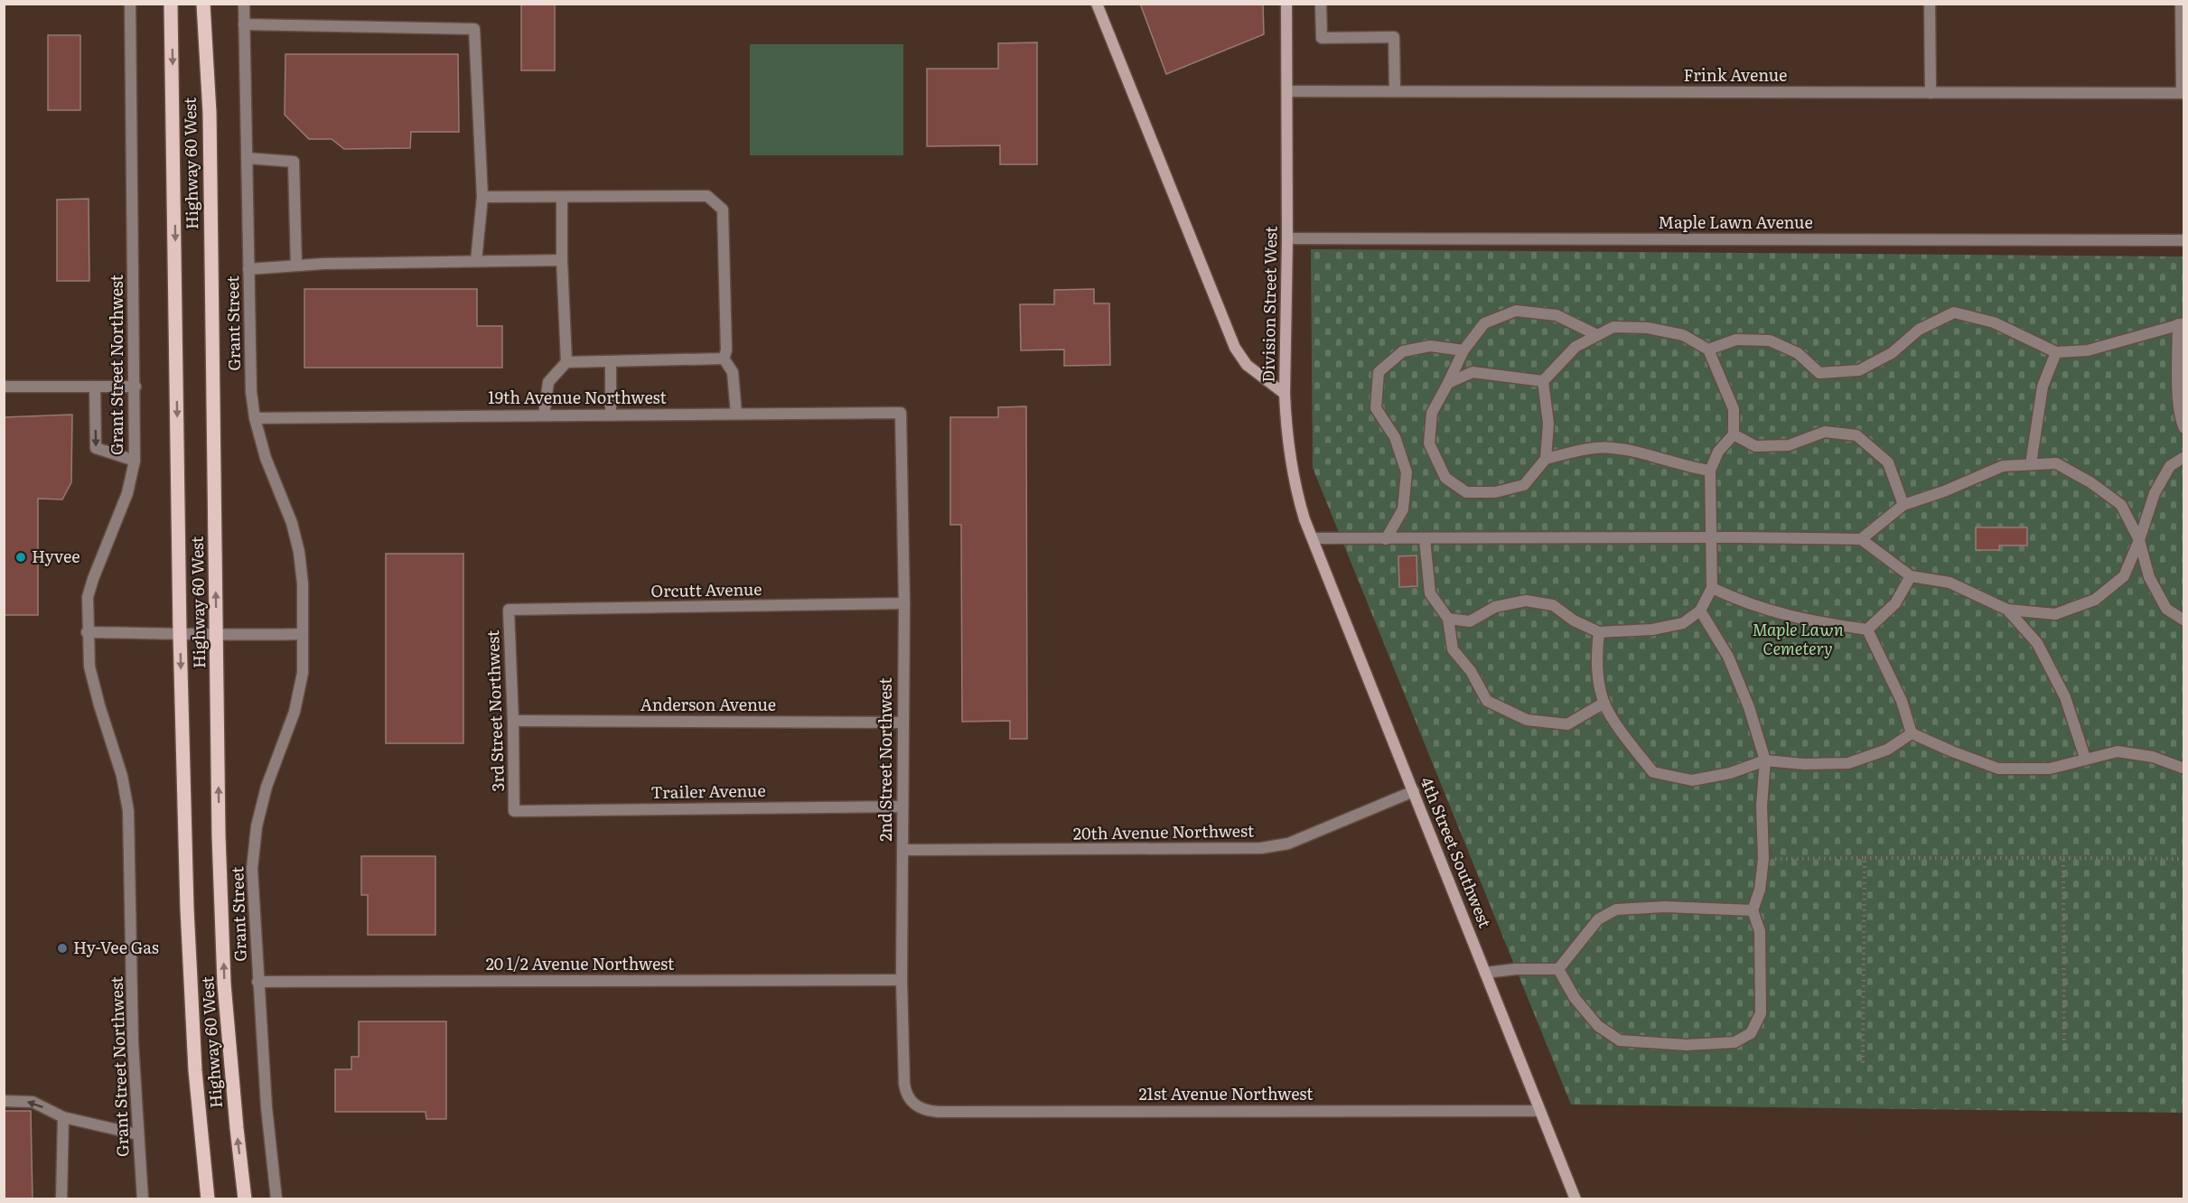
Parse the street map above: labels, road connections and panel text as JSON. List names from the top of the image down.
{
  "streets": {
    "main road": ["Highway 60 West"],
    "street": [
      "Frink Avenue",
      "Maple Lawn Avenue",
      "Division Street West",
      "Grant Street",
      "Grant Street Northwest",
      "19th Avenue Northwest",
      "Orcutt Avenue",
      "Anderson Avenue",
      "3rd Street Northwest",
      "2nd Street Northwest",
      "Trailer Avenue",
      "20th Avenue Northwest",
      "4th Street Southwest",
      "20 1/2 Avenue Northwest",
      "21st Avenue Northwest"
    ]
  },
  "crossings": [
    ["Frink Avenue", "Division Street West"],
    ["Maple Lawn Avenue", "Division Street West"],
    ["Division Street West", "4th Street Southwest"],
    ["Grant Street", "19th Avenue Northwest"],
    ["Grant Street", "20 1/2 Avenue Northwest"],
    ["19th Avenue Northwest", "2nd Street Northwest"],
    ["Orcutt Avenue", "3rd Street Northwest"],
    ["Orcutt Avenue", "2nd Street Northwest"],
    ["Anderson Avenue", "3rd Street Northwest"],
    ["Anderson Avenue", "2nd Street Northwest"],
    ["3rd Street Northwest", "Trailer Avenue"],
    ["2nd Street Northwest", "Trailer Avenue"],
    ["2nd Street Northwest", "20th Avenue Northwest"],
    ["2nd Street Northwest", "20 1/2 Avenue Northwest"],
    ["2nd Street Northwest", "21st Avenue Northwest"],
    ["20th Avenue Northwest", "4th Street Southwest"],
    ["4th Street Southwest", "21st Avenue Northwest"]
  ],
  "parks": ["Maple Lawn Cemetery"],
  "places": ["Hyvee", "Hy-Vee Gas"]
}
